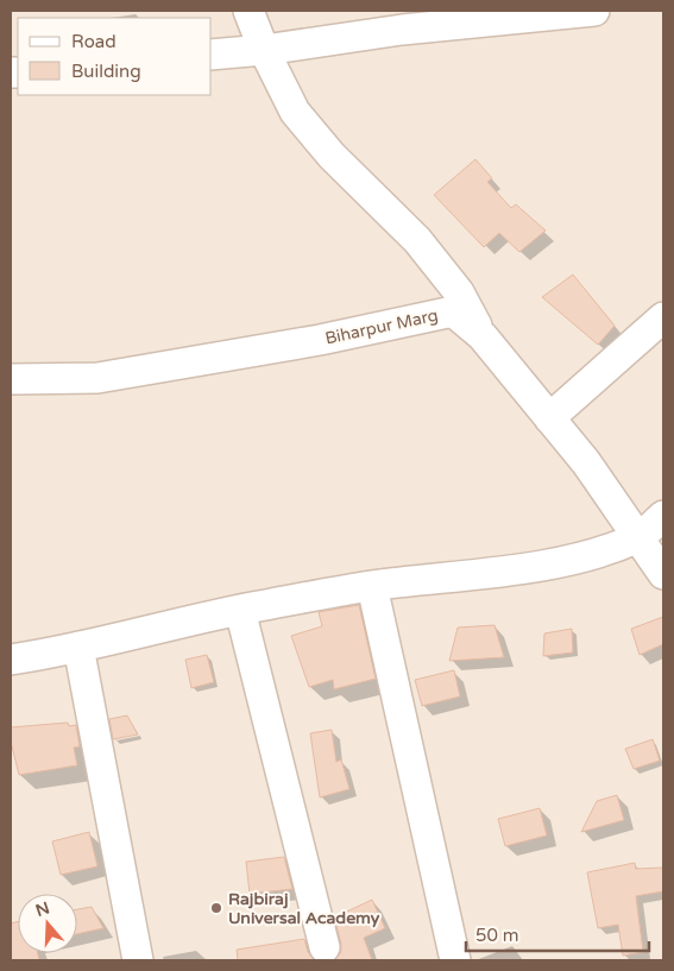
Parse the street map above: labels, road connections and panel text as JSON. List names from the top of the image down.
{
  "streets": {
    "street": ["Biharpur Marg"]
  },
  "places": ["Rajbiraj Universal Academy"],
  "legend": ["Road", "Building"],
  "scale_bar": "50 m",
  "north": "top"
}
